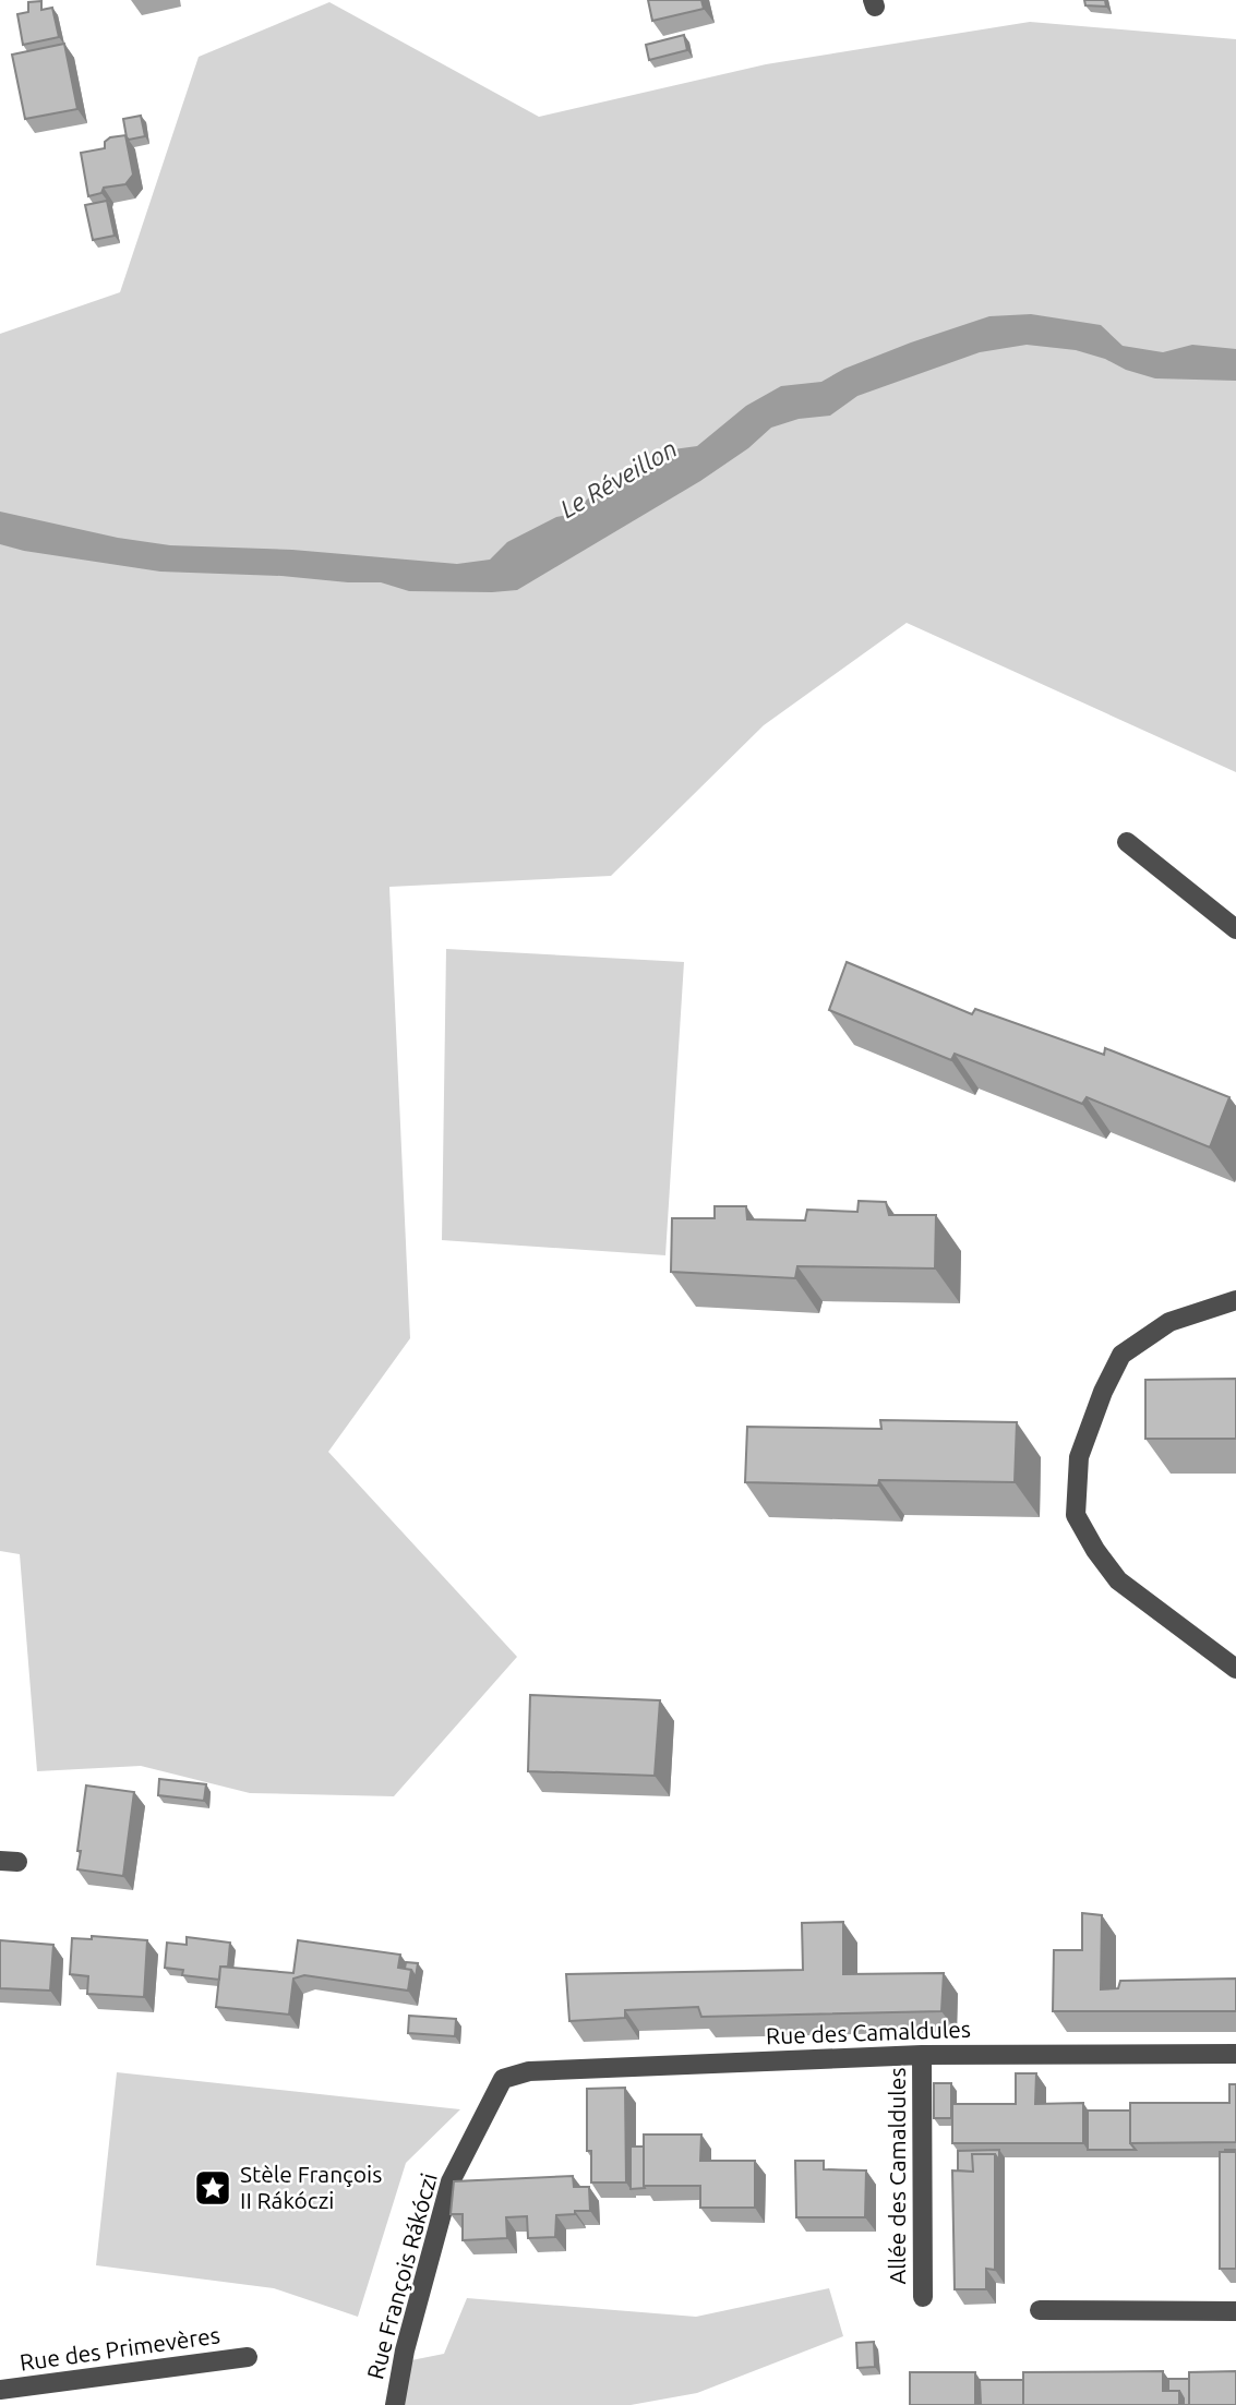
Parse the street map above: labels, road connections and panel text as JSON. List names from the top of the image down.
{
  "streets": {
    "street": [
      "Rue des Camaldules",
      "Allée des Camaldules",
      "Rue François Rákóczi",
      "Rue des Primevères"
    ]
  },
  "crossings": [
    ["Rue des Camaldules", "Allée des Camaldules"],
    ["Rue des Camaldules", "Rue François Rákóczi"]
  ],
  "water": ["Le Réveillon"],
  "places": {
    "place": ["Stèle François II Rákóczi"]
  }
}
